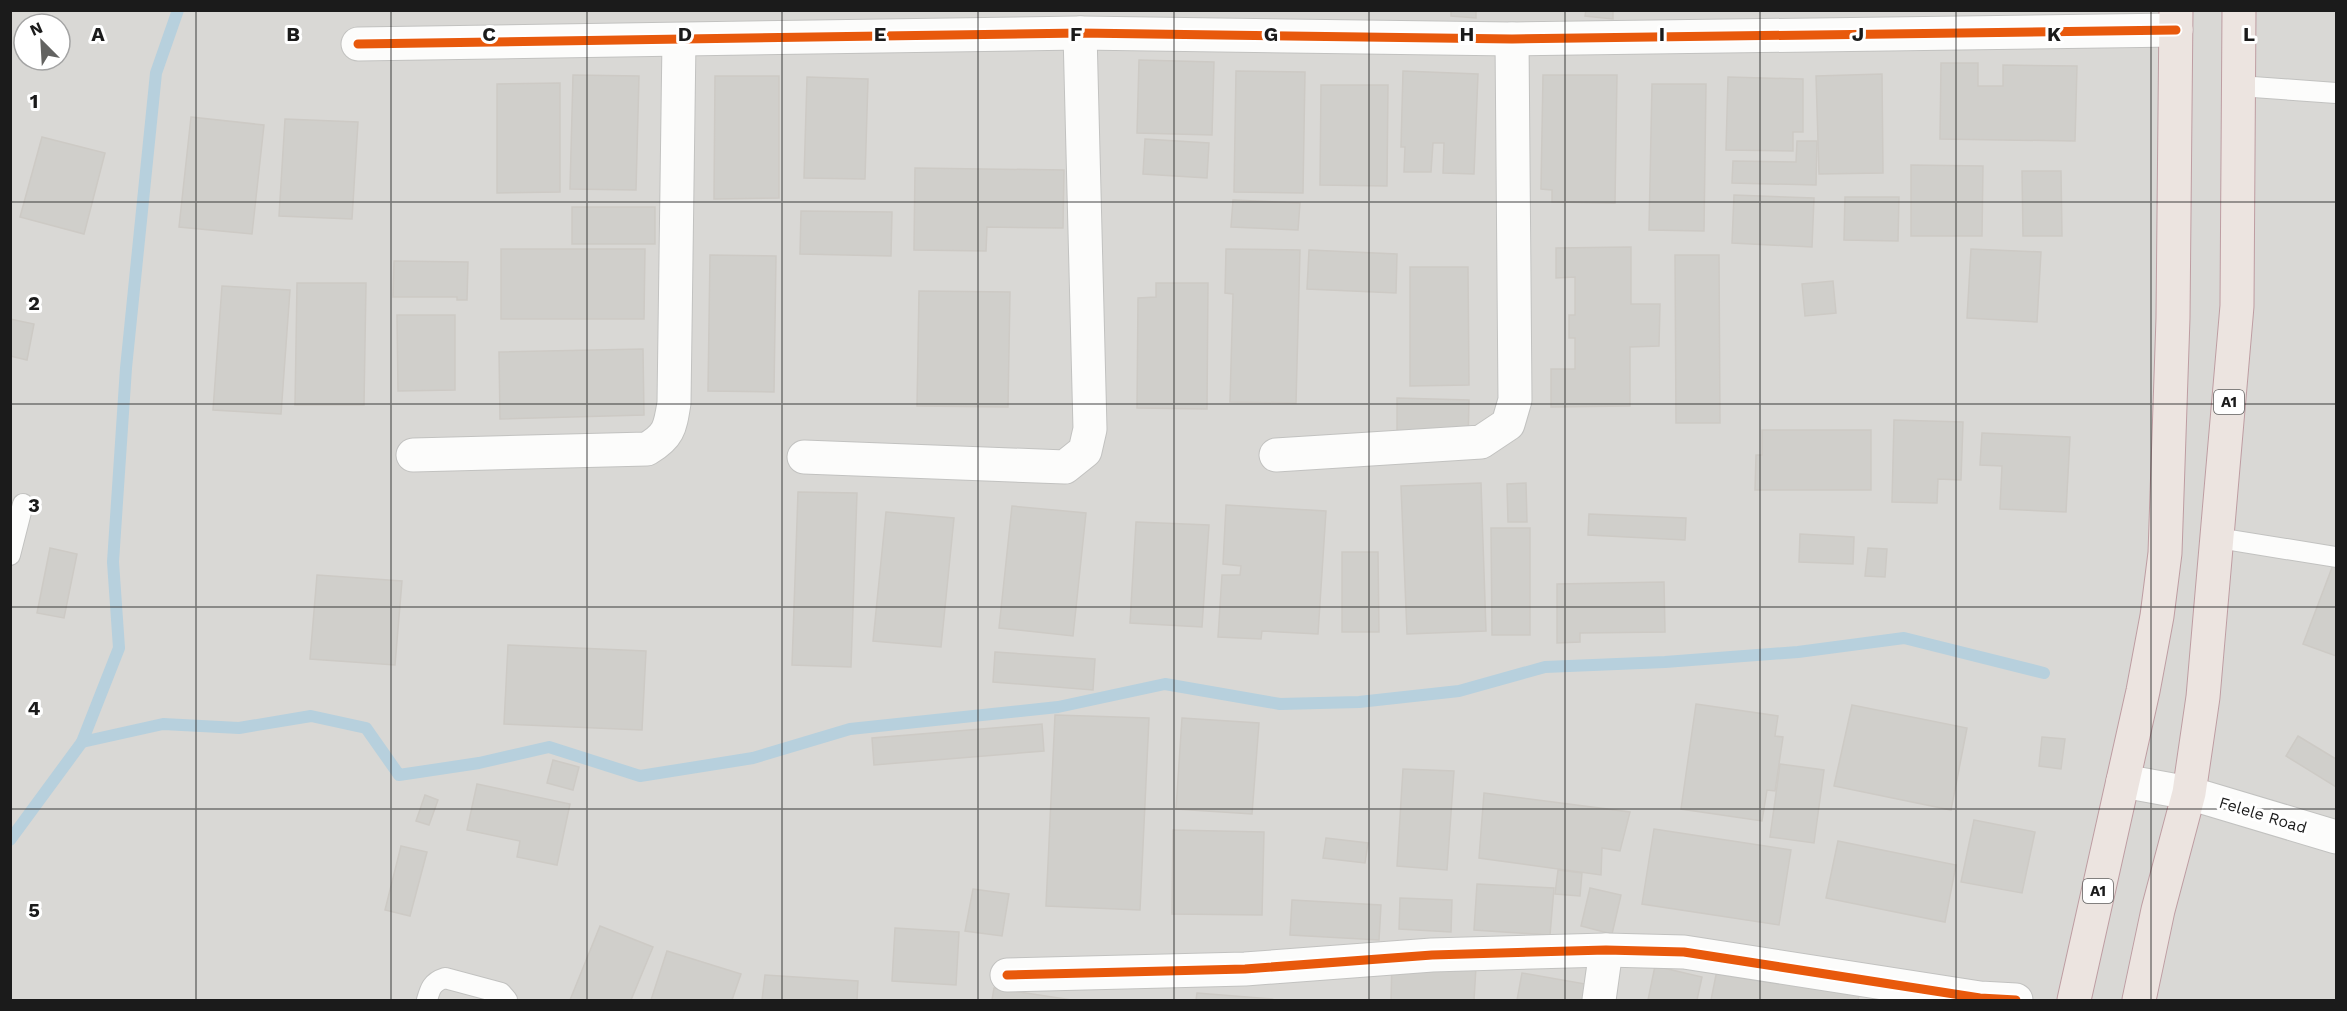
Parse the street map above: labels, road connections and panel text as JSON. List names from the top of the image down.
{
  "streets": {
    "highway": ["A1"],
    "street": ["Felele Road"]
  },
  "crossings": [
    ["A1", "Felele Road"]
  ],
  "north": "top left",
  "grid": {
    "columns": [
      "A",
      "B",
      "C",
      "D",
      "E",
      "F",
      "G",
      "H",
      "I",
      "J",
      "K",
      "L"
    ],
    "rows": [
      "1",
      "2",
      "3",
      "4",
      "5"
    ]
  }
}
